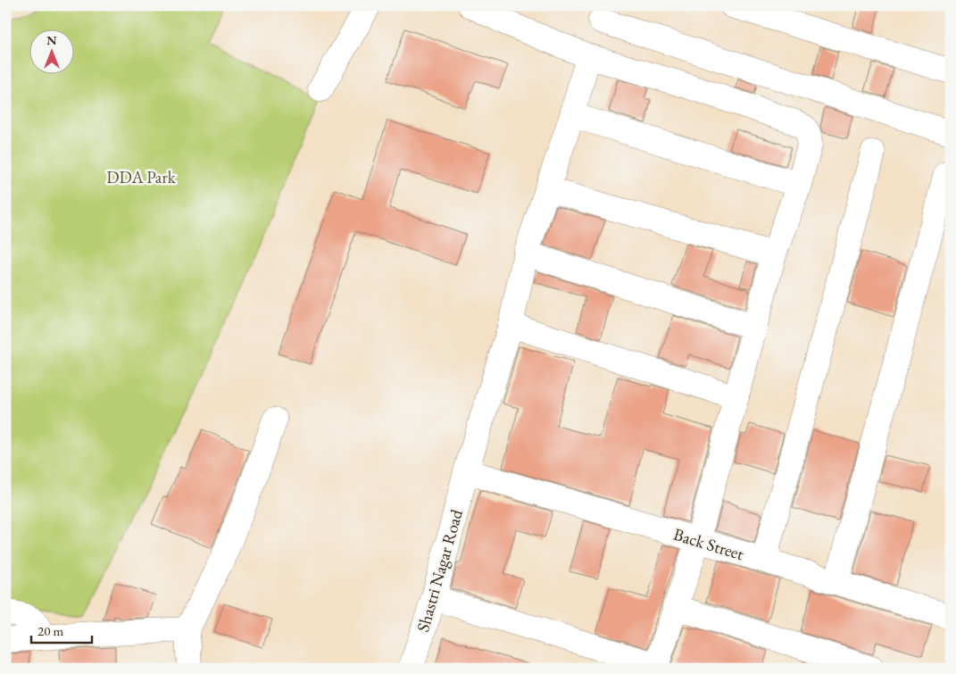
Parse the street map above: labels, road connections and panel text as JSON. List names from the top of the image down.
{
  "streets": {
    "street": ["Back Street", "Shastri Nagar Road"]
  },
  "crossings": [
    ["Back Street", "Shastri Nagar Road"]
  ],
  "parks": ["DDA Park"],
  "scale_bar": "20 m",
  "north": "top"
}
